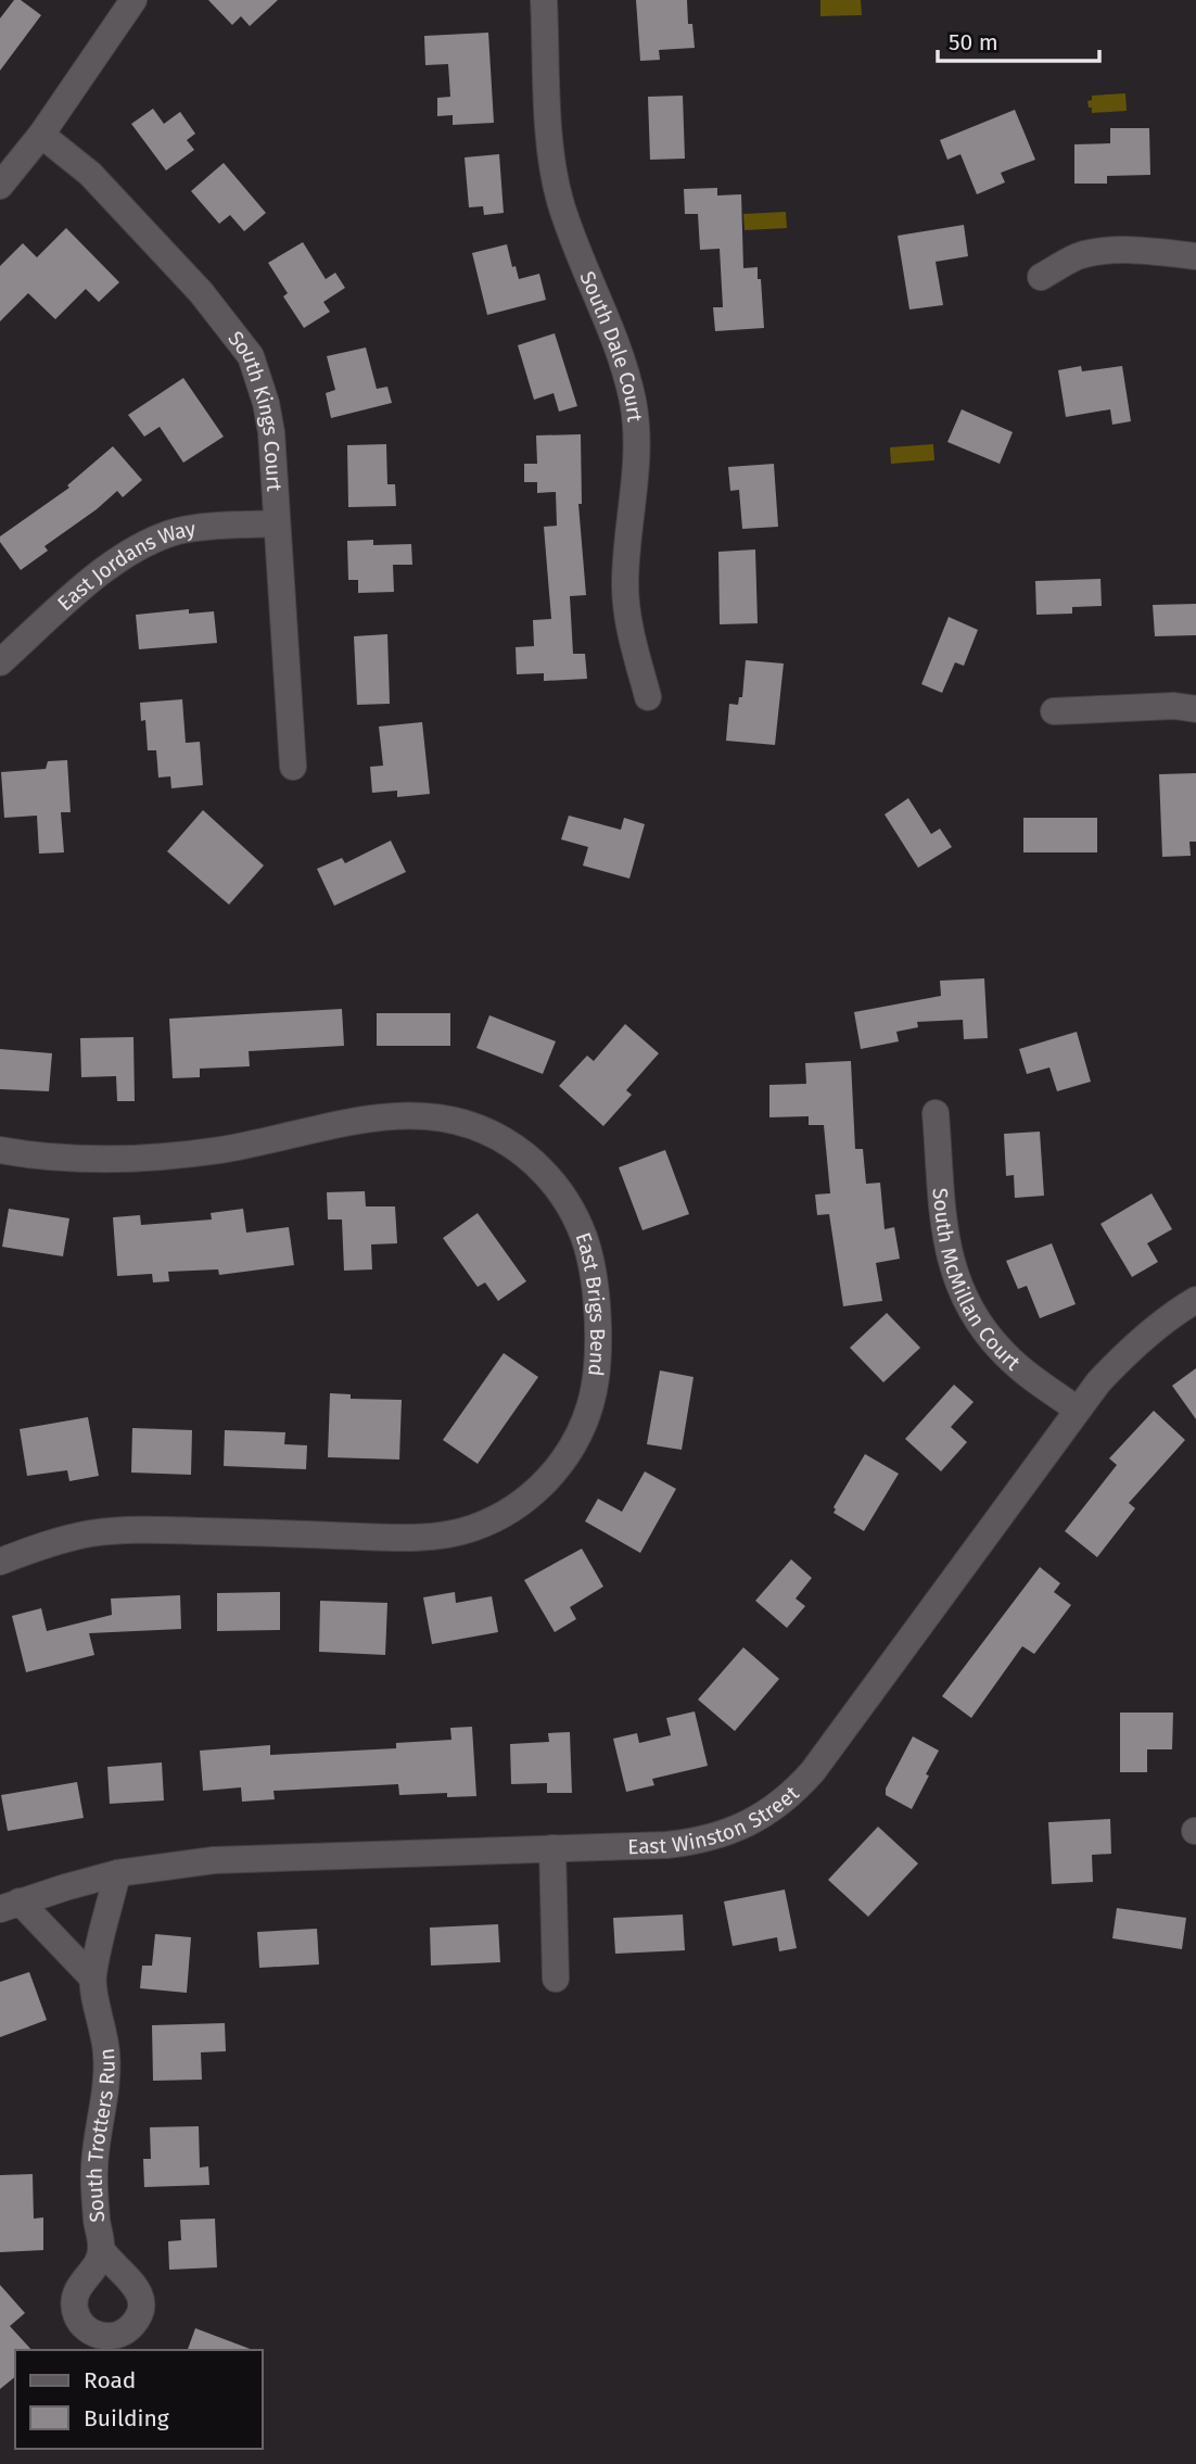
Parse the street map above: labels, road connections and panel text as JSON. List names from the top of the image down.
{
  "streets": {
    "street": [
      "South Dale Court",
      "South Kings Court",
      "East Jordans Way",
      "South McMillan Court",
      "East Brigs Bend",
      "East Winston Street",
      "South Trotters Run"
    ]
  },
  "crossings": [
    ["South Kings Court", "East Jordans Way"],
    ["South McMillan Court", "East Winston Street"],
    ["East Winston Street", "South Trotters Run"]
  ],
  "legend": ["Road", "Building"],
  "scale_bar": "50 m"
}
